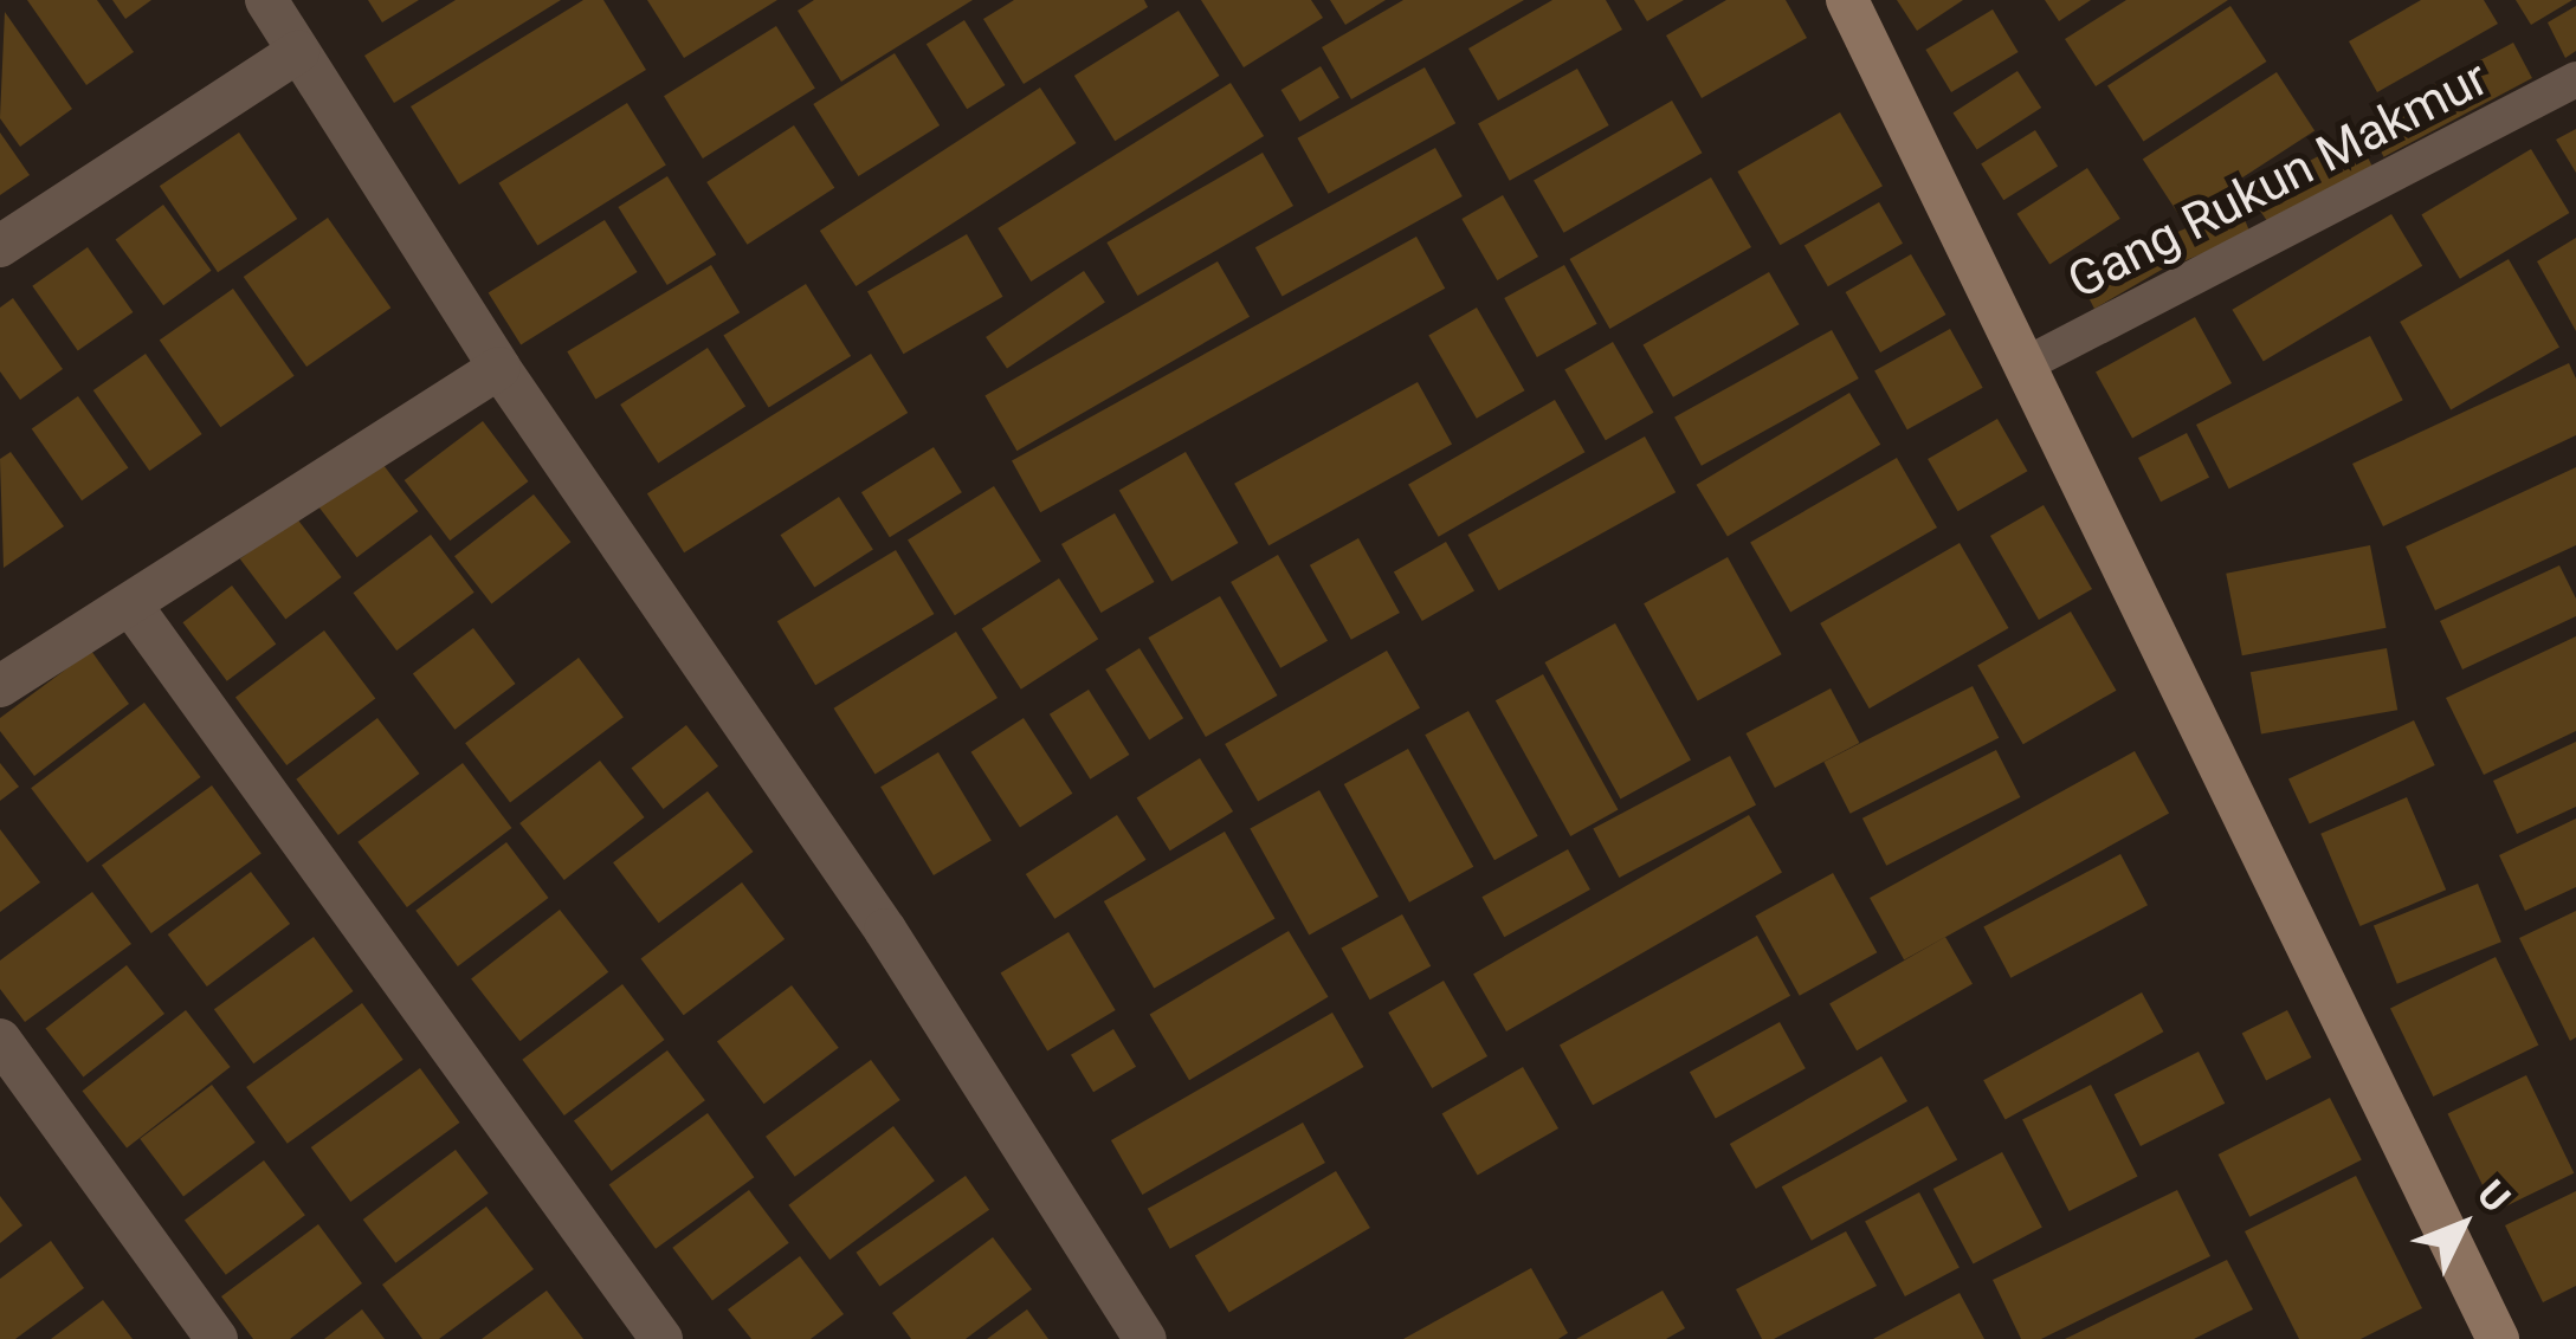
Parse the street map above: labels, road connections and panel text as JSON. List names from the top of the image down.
{
  "streets": {
    "lane": ["Gang Rukun Makmur"]
  },
  "north": "top right"
}
